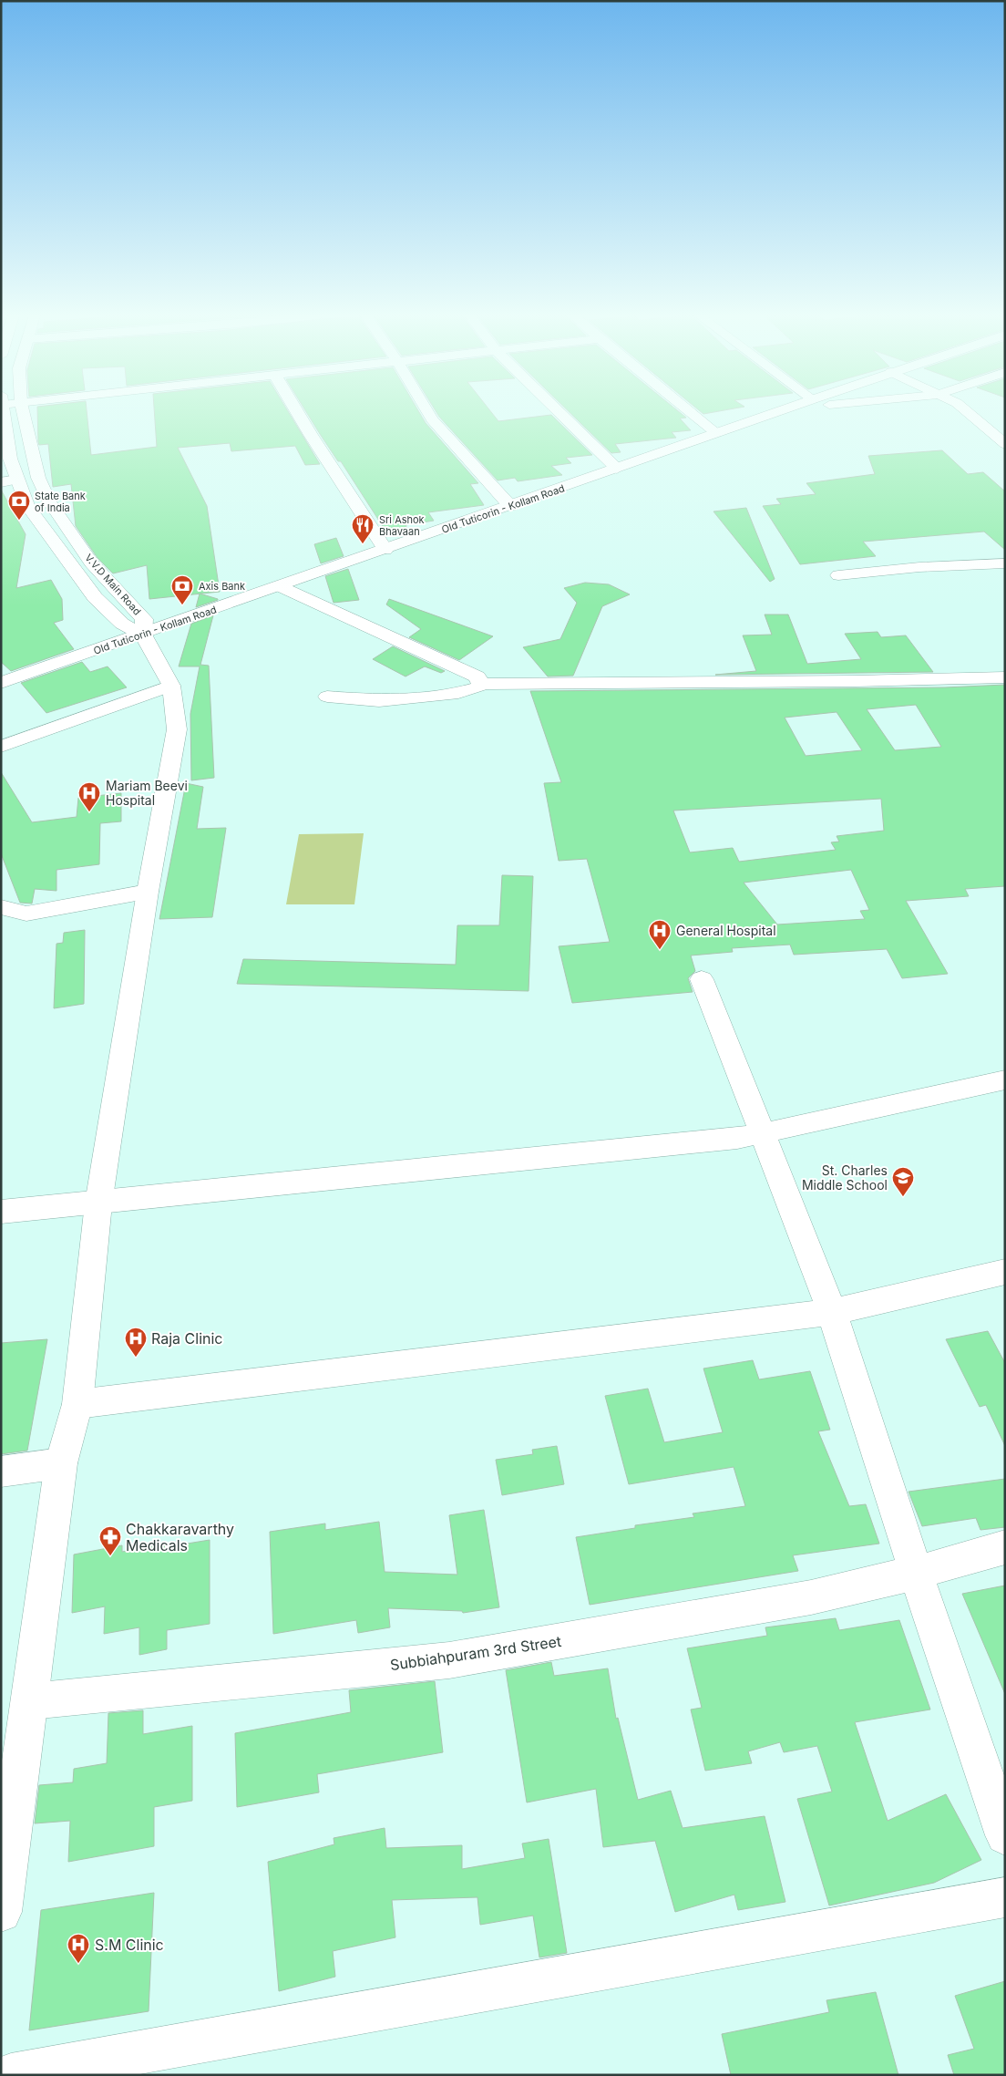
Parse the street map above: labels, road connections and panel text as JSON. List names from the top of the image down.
{
  "streets": {
    "street": ["Old Tuticorin - Kollam Road", "V.V.D Main Road", "Subbiahpuram 3rd Street"]
  },
  "crossings": [
    ["Old Tuticorin - Kollam Road", "V.V.D Main Road"]
  ],
  "places": {
    "bank": ["State Bank of India", "Axis Bank"],
    "restaurant": ["Sri Ashok Bhavaan"],
    "hospital": [
      "Mariam Beevi Hospital",
      "General Hospital",
      "Raja Clinic",
      "S.M Clinic"
    ],
    "school or university": ["St. Charles Middle School"],
    "pharmacy": ["Chakkaravarthy Medicals"]
  }
}
